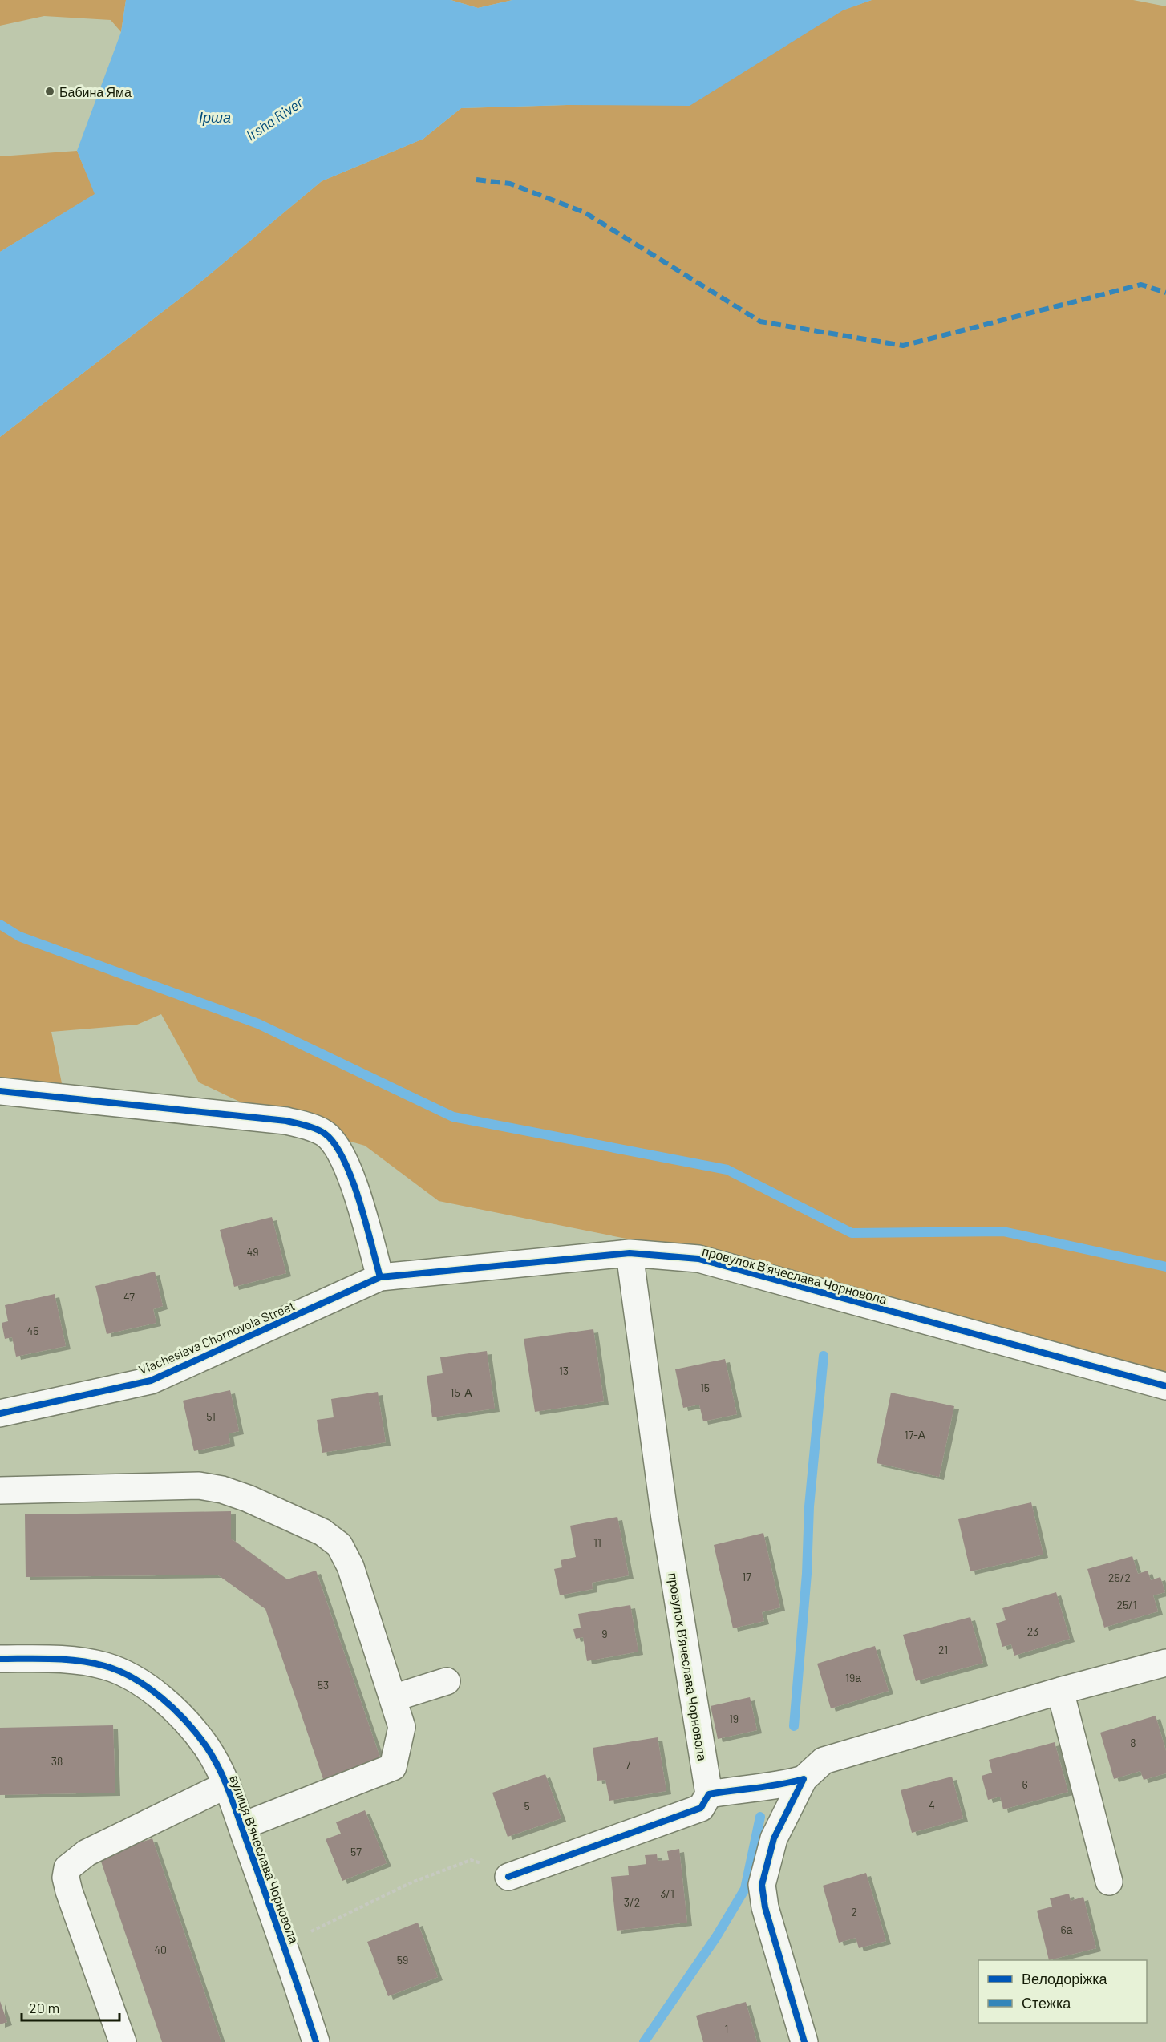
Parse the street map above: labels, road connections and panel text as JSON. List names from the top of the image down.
{
  "streets": {
    "street": ["провулок Вʼячеслава Чорновола", "Viacheslava Chornovola Street", "вулиця Вʼячеслава Чорновола"]
  },
  "crossings": [
    ["провулок Вʼячеслава Чорновола", "Viacheslava Chornovola Street"]
  ],
  "water": ["Ірша", "Irsha River"],
  "places": ["Бабина Яма"],
  "house_numbers": [
    "49",
    "47",
    "45",
    "13",
    "15",
    "15-А",
    "51",
    "17-А",
    "11",
    "17",
    "25/2",
    "25/1",
    "23",
    "9",
    "21",
    "19а",
    "53",
    "19",
    "8",
    "38",
    "7",
    "6",
    "4",
    "5",
    "57",
    "3/1",
    "3/2",
    "2",
    "6а",
    "40",
    "59",
    "1"
  ],
  "legend": ["Велодоріжка", "Стежка"],
  "scale_bar": "20 m"
}
